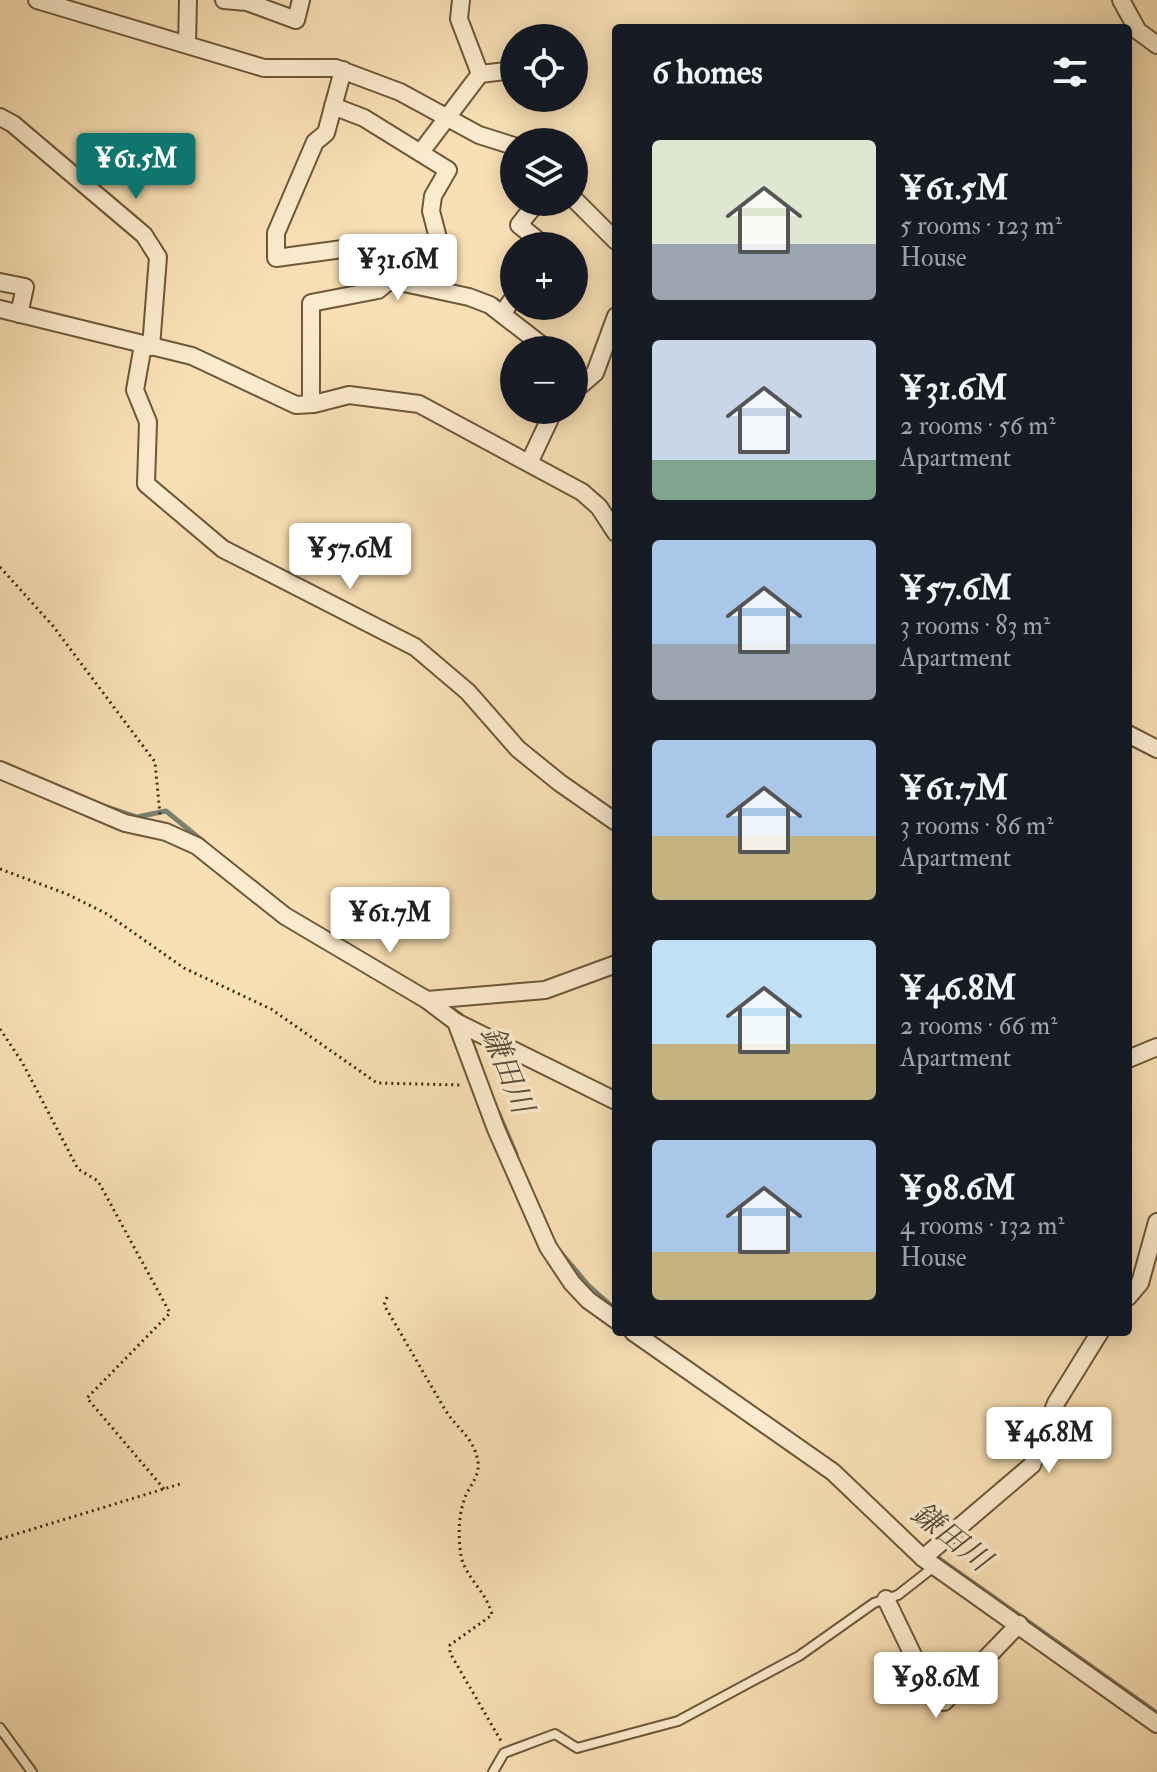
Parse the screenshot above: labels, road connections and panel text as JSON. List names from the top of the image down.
{
  "water": ["鎌田川"],
  "page": {
    "map_buttons": ["+", "−"],
    "heading": "6 homes",
    "list": [
      {
        "name": "¥61.5M",
        "note": "5 rooms · 123 m² · House"
      },
      {
        "name": "¥31.6M",
        "note": "2 rooms · 56 m² · Apartment"
      },
      {
        "name": "¥57.6M",
        "note": "3 rooms · 83 m² · Apartment"
      },
      {
        "name": "¥61.7M",
        "note": "3 rooms · 86 m² · Apartment"
      },
      {
        "name": "¥46.8M",
        "note": "2 rooms · 66 m² · Apartment"
      },
      {
        "name": "¥98.6M",
        "note": "4 rooms · 132 m² · House"
      }
    ],
    "price": [
      "¥61.5M",
      "¥31.6M",
      "¥57.6M",
      "¥61.7M",
      "¥46.8M",
      "¥98.6M"
    ]
  }
}
